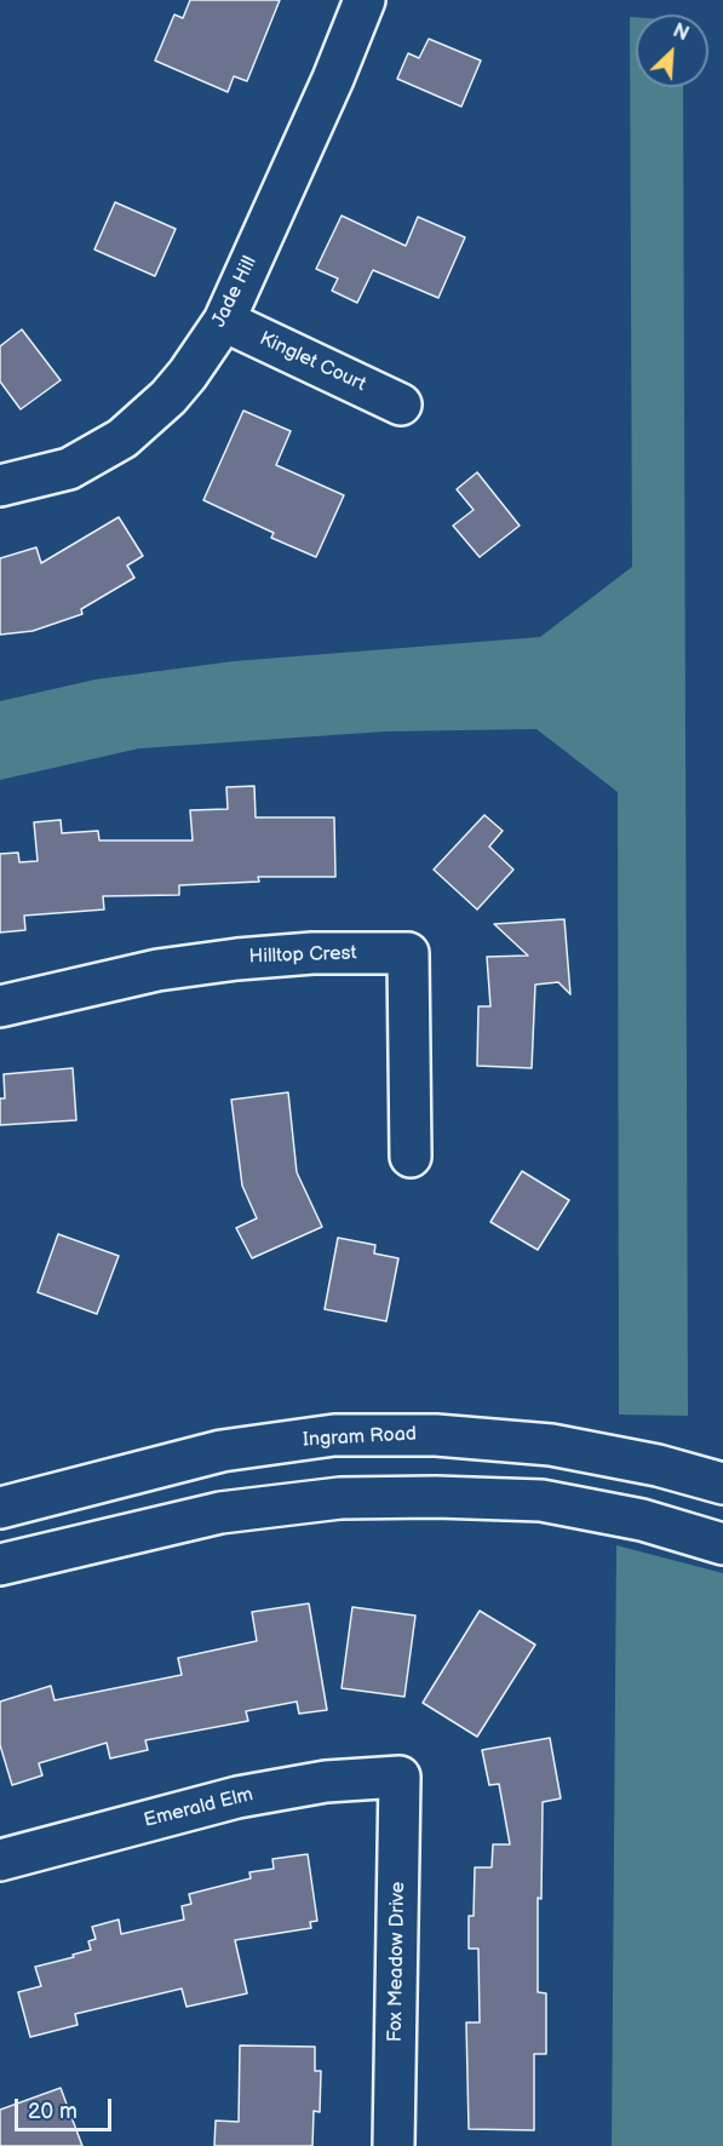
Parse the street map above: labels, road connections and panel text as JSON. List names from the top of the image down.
{
  "streets": {
    "street": [
      "Jade Hill",
      "Kinglet Court",
      "Hilltop Crest",
      "Ingram Road",
      "Emerald Elm",
      "Fox Meadow Drive"
    ]
  },
  "crossings": [
    ["Jade Hill", "Kinglet Court"],
    ["Emerald Elm", "Fox Meadow Drive"]
  ],
  "scale_bar": "20 m",
  "north": "top right"
}
